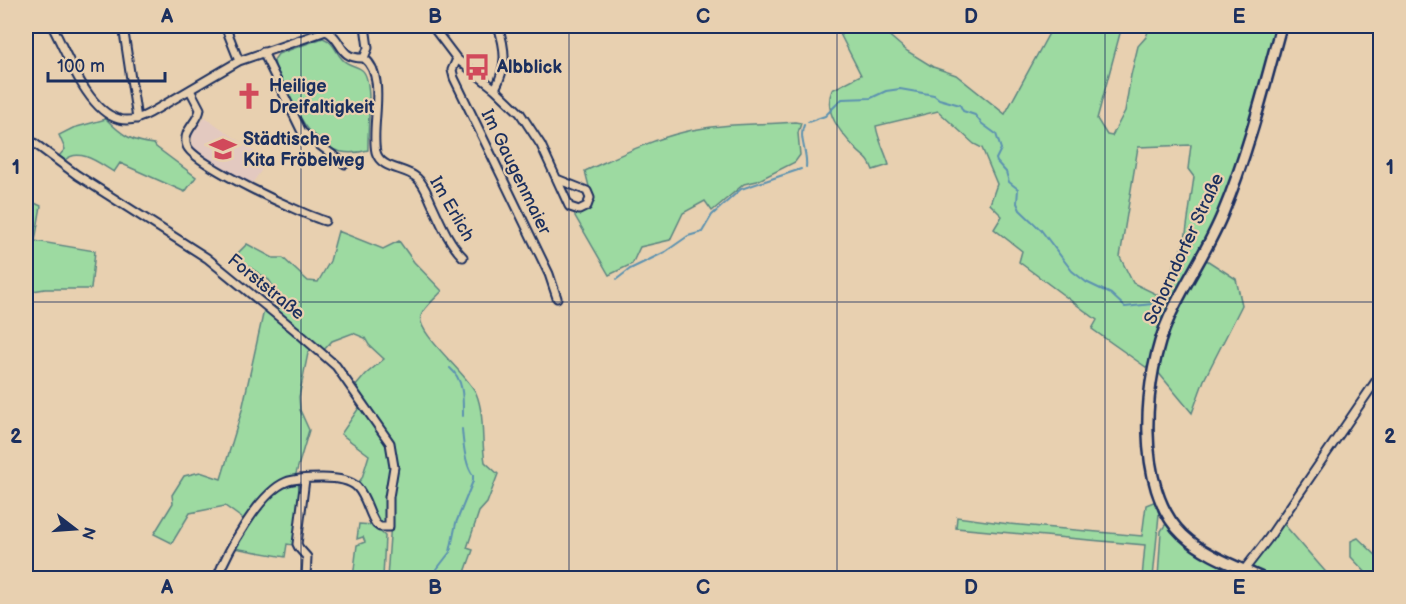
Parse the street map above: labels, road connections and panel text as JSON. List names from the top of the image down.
{
  "streets": {
    "main road": ["Schorndorfer Straße"],
    "street": ["Im Gaugenmaier", "Im Erlich", "Forststraße"]
  },
  "places": {
    "bus stop": ["Albblick"],
    "church": ["Heilige Dreifaltigkeit"],
    "school or university": ["Städtische Kita Fröbelweg"]
  },
  "scale_bar": "100 m",
  "north": "right",
  "grid": {
    "columns": [
      "A",
      "B",
      "C",
      "D",
      "E"
    ],
    "rows": ["1", "2"]
  }
}
